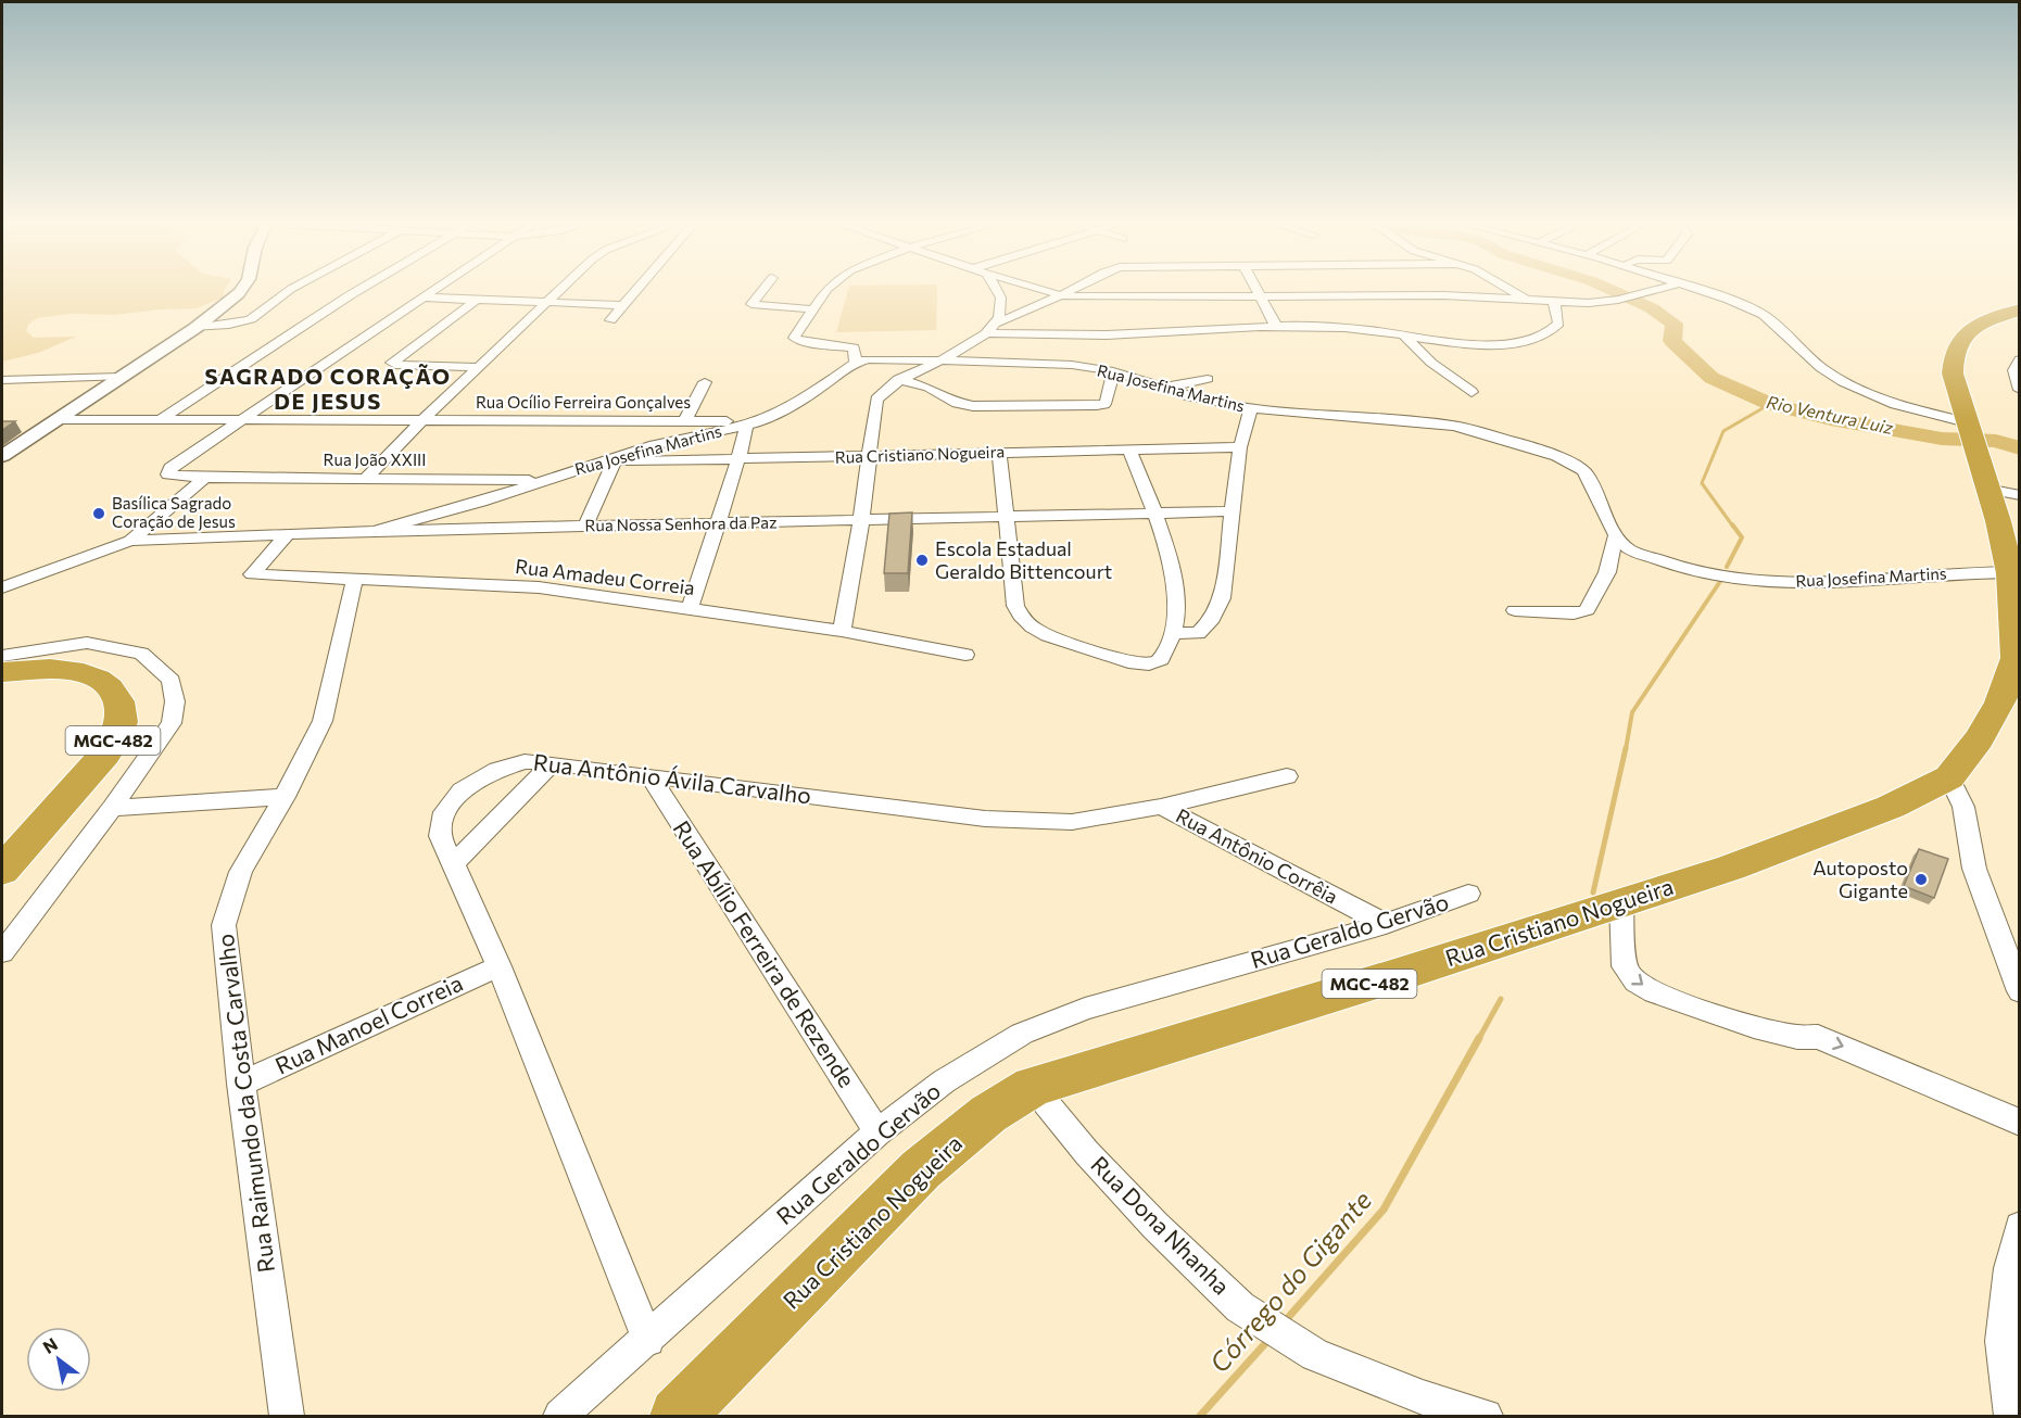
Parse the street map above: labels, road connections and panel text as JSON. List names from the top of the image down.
{
  "streets": {
    "highway": ["Rua Cristiano Nogueira", "MGC-482"],
    "street": [
      "Rua Josefina Martins",
      "Rua Ocílio Ferreira Gonçalves",
      "Rua João XXIII",
      "Rua Nossa Senhora da Paz",
      "Rua Amadeu Correia",
      "Rua Antônio Ávila Carvalho",
      "Rua Antônio Corrêia",
      "Rua Geraldo Gervão",
      "Rua Abílio Ferreira de Rezende",
      "Rua Manoel Correia",
      "Rua Raimundo da Costa Carvalho",
      "Rua Dona Nhanha"
    ]
  },
  "crossings": [
    ["Rua Josefina Martins", "Rua Ocílio Ferreira Gonçalves"],
    ["Rua Josefina Martins", "Rua Cristiano Nogueira"],
    ["Rua Josefina Martins", "Rua João XXIII"],
    ["Rua Josefina Martins", "Rua Nossa Senhora da Paz"],
    ["Rua Ocílio Ferreira Gonçalves", "Rua João XXIII"],
    ["Rua Cristiano Nogueira", "MGC-482"],
    ["Rua Cristiano Nogueira", "Rua Dona Nhanha"],
    ["Rua Nossa Senhora da Paz", "Rua Amadeu Correia"],
    ["Rua Amadeu Correia", "Rua Raimundo da Costa Carvalho"],
    ["Rua Antônio Ávila Carvalho", "Rua Antônio Corrêia"],
    ["Rua Antônio Ávila Carvalho", "Rua Geraldo Gervão"],
    ["Rua Antônio Ávila Carvalho", "Rua Abílio Ferreira de Rezende"],
    ["Rua Antônio Ávila Carvalho", "Rua Manoel Correia"],
    ["Rua Antônio Corrêia", "Rua Geraldo Gervão"],
    ["Rua Geraldo Gervão", "Rua Abílio Ferreira de Rezende"],
    ["Rua Manoel Correia", "Rua Raimundo da Costa Carvalho"]
  ],
  "districts": ["SAGRADO CORAÇÃO DE JESUS"],
  "water": ["Rio Ventura Luiz", "Córrego do Gigante"],
  "places": ["Basílica Sagrado Coração de Jesus", "Escola Estadual Geraldo Bittencourt", "Autoposto Gigante"],
  "north": "top left"
}
